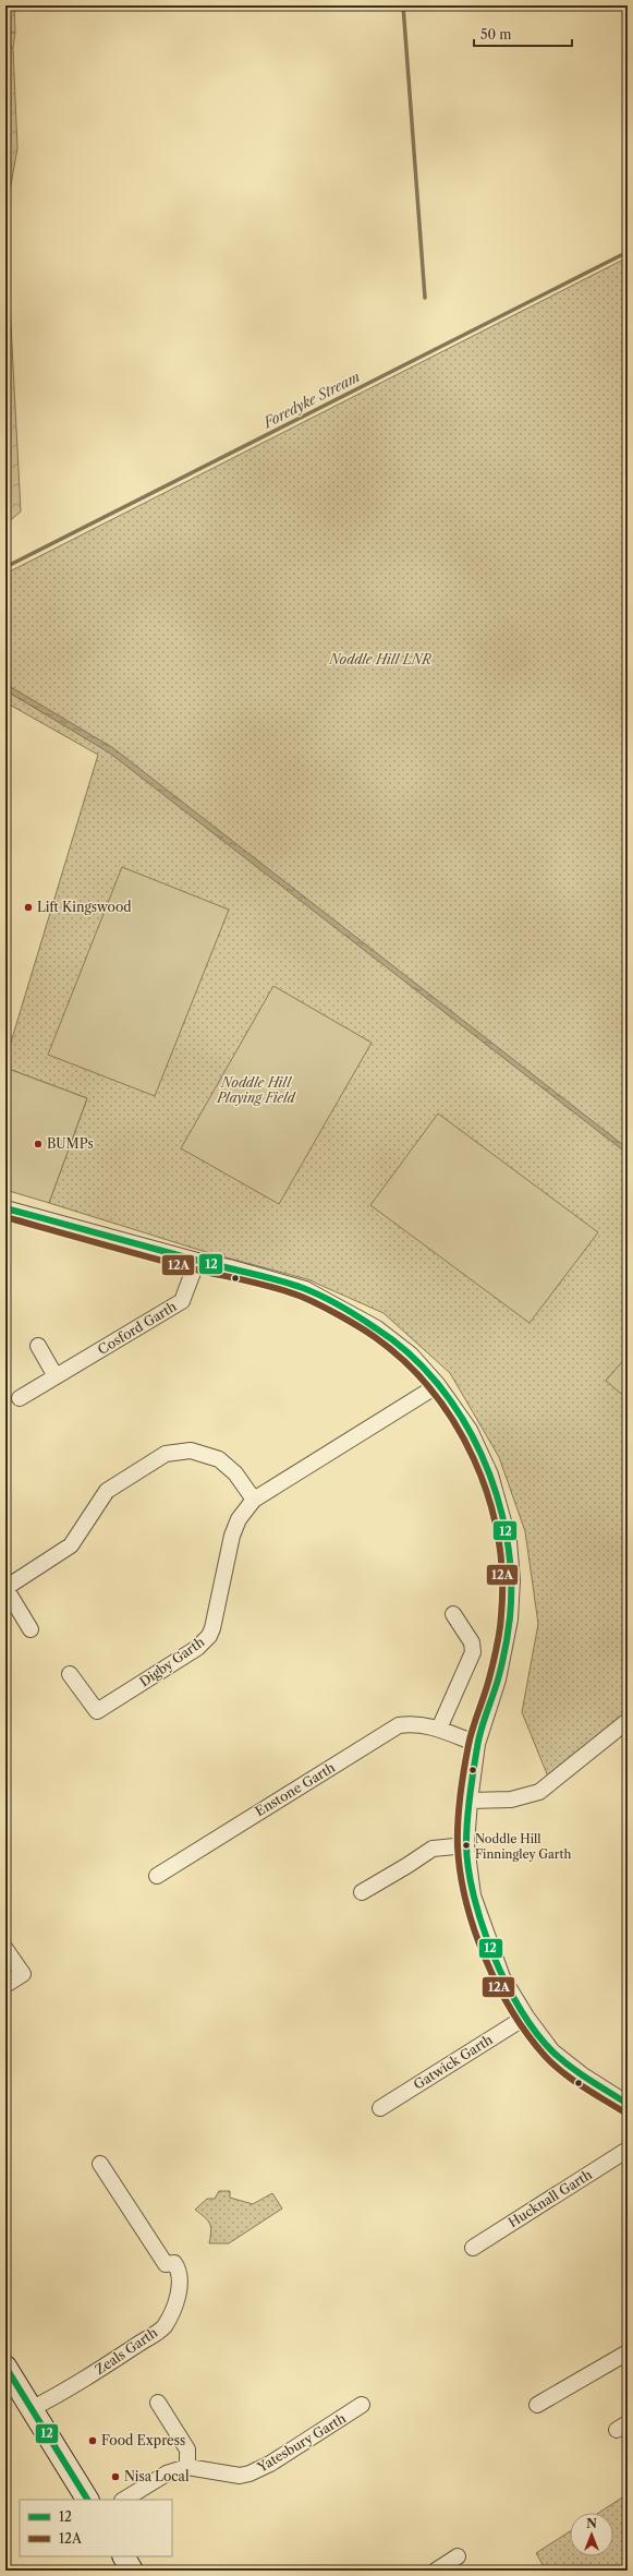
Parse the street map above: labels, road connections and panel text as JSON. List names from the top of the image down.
{
  "streets": {
    "street": [
      "Cosford Garth",
      "Digby Garth",
      "Enstone Garth",
      "Gatwick Garth",
      "Hucknall Garth",
      "Zeals Garth",
      "Yatesbury Garth"
    ]
  },
  "water": ["Foredyke Stream"],
  "parks": ["Noddle Hill LNR", "Noddle Hill Playing Field"],
  "places": [
    "Lift Kingswood",
    "BUMPs",
    "Noddle Hill Finningley Garth",
    "Food Express",
    "Nisa Local"
  ],
  "lines": ["transit line 12", "transit line 12A"],
  "legend": ["12", "12A"],
  "scale_bar": "50 m",
  "north": "top"
}
